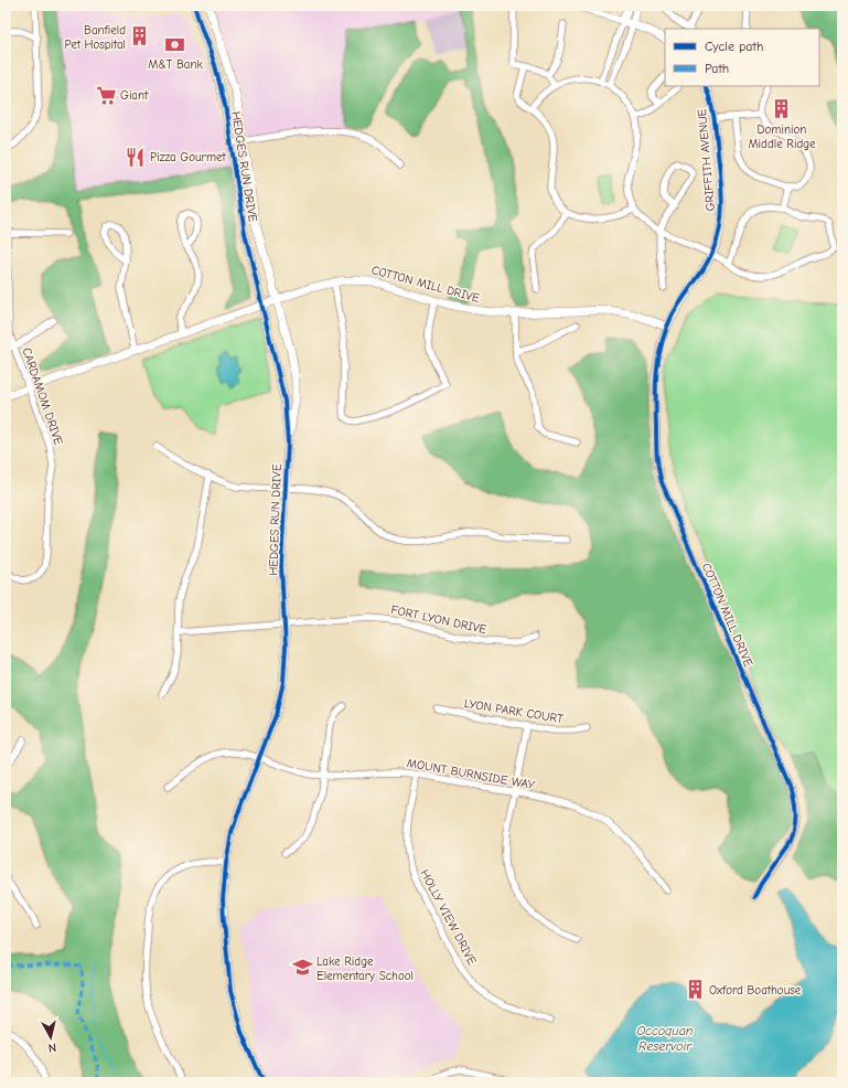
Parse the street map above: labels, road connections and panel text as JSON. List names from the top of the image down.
{
  "streets": {
    "street": [
      "GRIFFITH AVENUE",
      "HEDGES RUN DRIVE",
      "COTTON MILL DRIVE",
      "CARDAMOM DRIVE",
      "FORT LYON DRIVE",
      "LYON PARK COURT",
      "MOUNT BURNSIDE WAY",
      "HOLLY VIEW DRIVE"
    ]
  },
  "crossings": [
    ["GRIFFITH AVENUE", "COTTON MILL DRIVE"],
    ["HEDGES RUN DRIVE", "COTTON MILL DRIVE"],
    ["HEDGES RUN DRIVE", "FORT LYON DRIVE"],
    ["HEDGES RUN DRIVE", "MOUNT BURNSIDE WAY"],
    ["COTTON MILL DRIVE", "CARDAMOM DRIVE"],
    ["MOUNT BURNSIDE WAY", "HOLLY VIEW DRIVE"]
  ],
  "water": ["Occoquan Reservoir"],
  "places": {
    "building": ["Banfield Pet Hospital", "Dominion Middle Ridge", "Oxford Boathouse"],
    "bank": ["M&T Bank"],
    "supermarket": ["Giant"],
    "restaurant": ["Pizza Gourmet"],
    "school or university": ["Lake Ridge Elementary School"]
  },
  "legend": ["Cycle path", "Path"],
  "north": "bottom"
}
